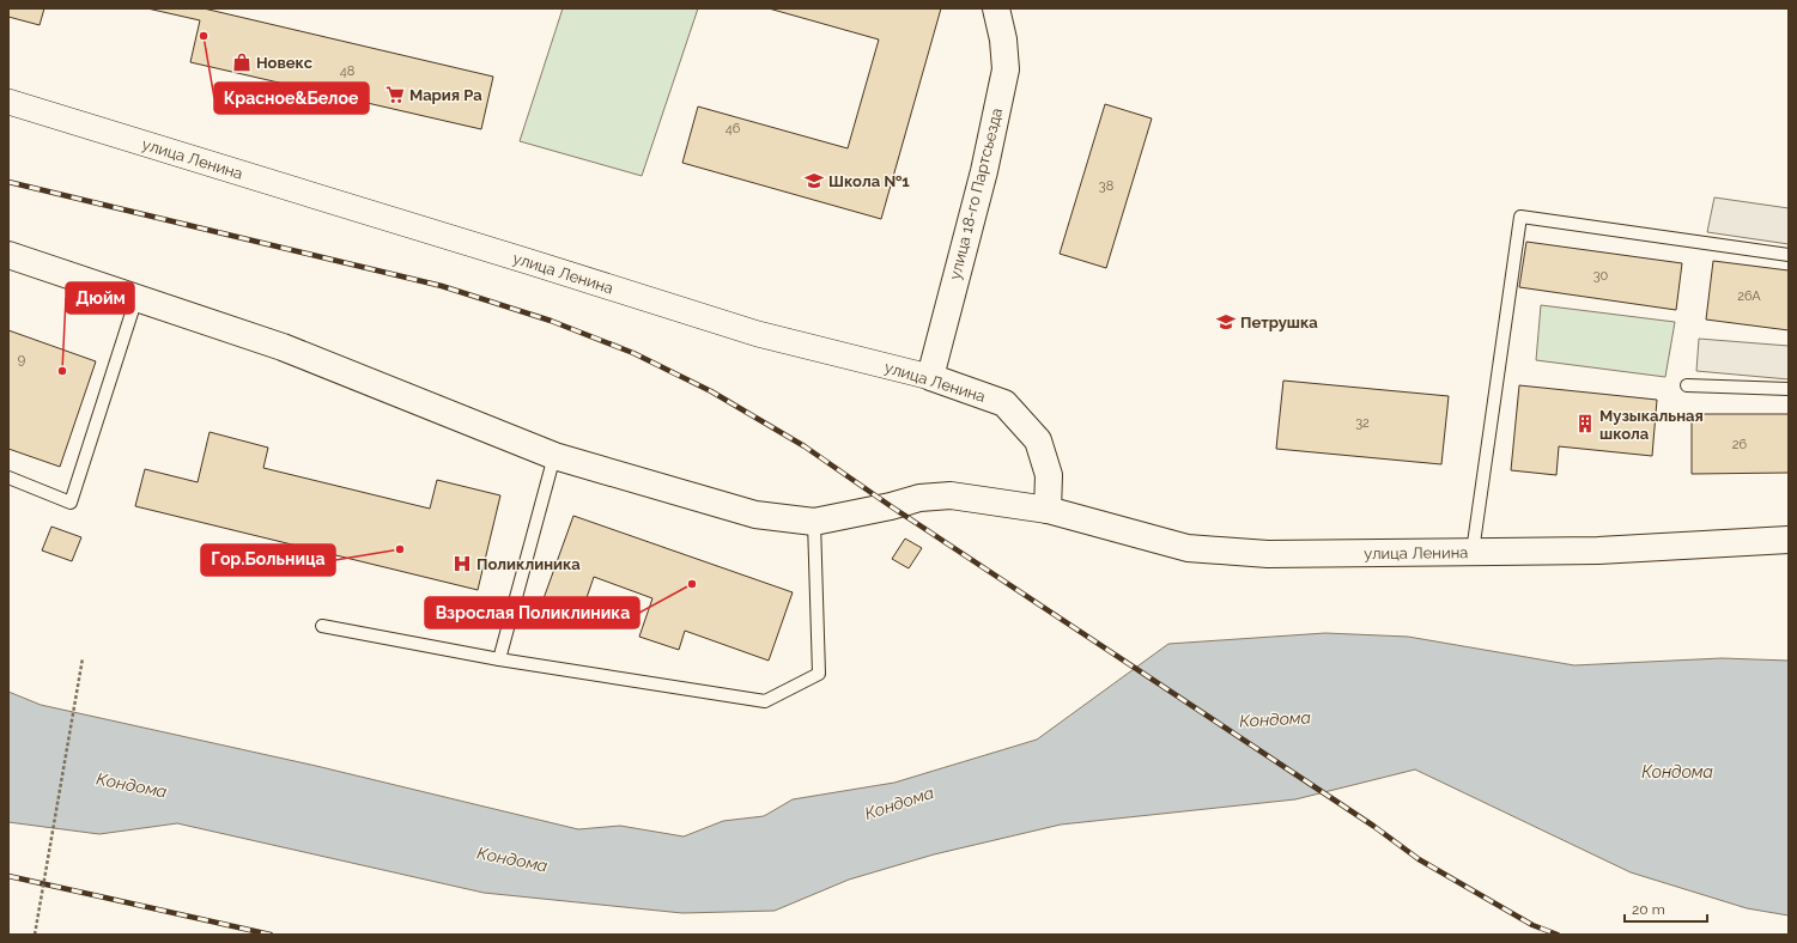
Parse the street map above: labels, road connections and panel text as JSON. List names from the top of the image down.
{
  "streets": {
    "street": ["улица Ленина", "улица 18-го Партсьезда"]
  },
  "crossings": [
    ["улица Ленина", "улица 18-го Партсьезда"]
  ],
  "water": ["Кондома"],
  "places": {
    "other": [
      "Красное&Белое",
      "Дюйм",
      "Гор.Больница",
      "Взрослая Поликлиника"
    ],
    "shop": ["Новекс"],
    "supermarket": ["Мария Ра"],
    "school or university": ["Школа №1", "Петрушка"],
    "building": ["Музыкальная школа"],
    "hospital": ["Поликлиника"]
  },
  "house_numbers": [
    "48",
    "46",
    "38",
    "30",
    "26А",
    "9",
    "32",
    "26"
  ],
  "scale_bar": "20 m"
}
